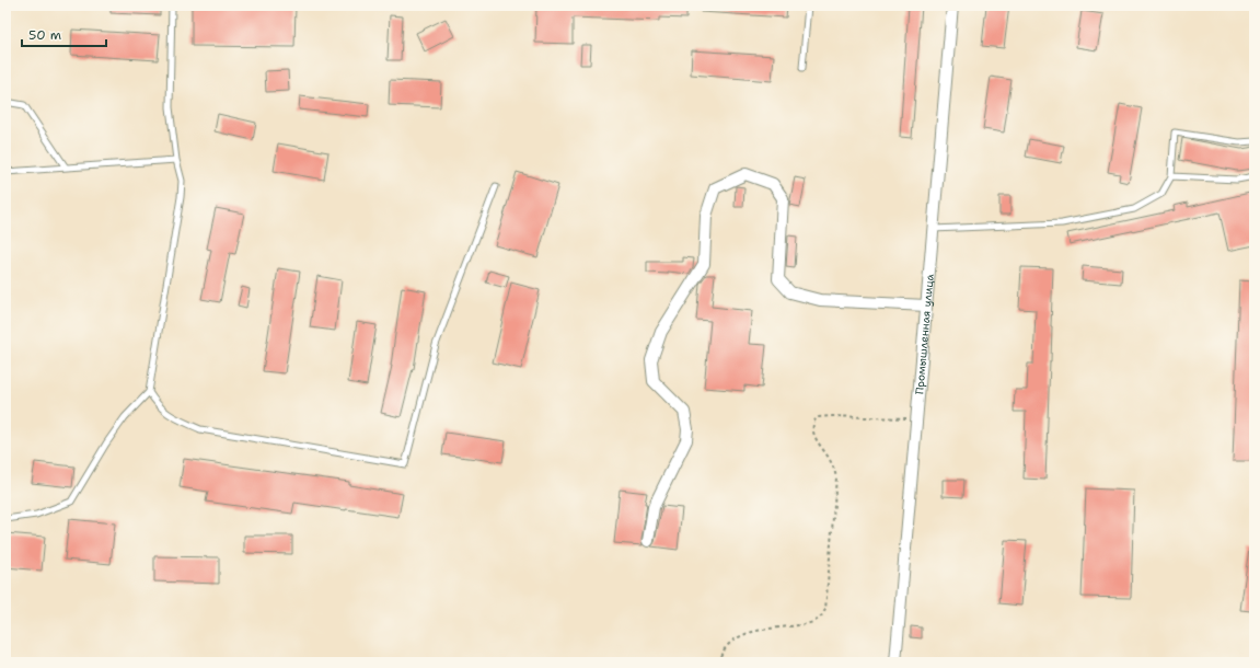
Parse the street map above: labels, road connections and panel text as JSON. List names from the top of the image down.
{
  "streets": {
    "street": ["Промышленная улица"]
  },
  "scale_bar": "50 m"
}
